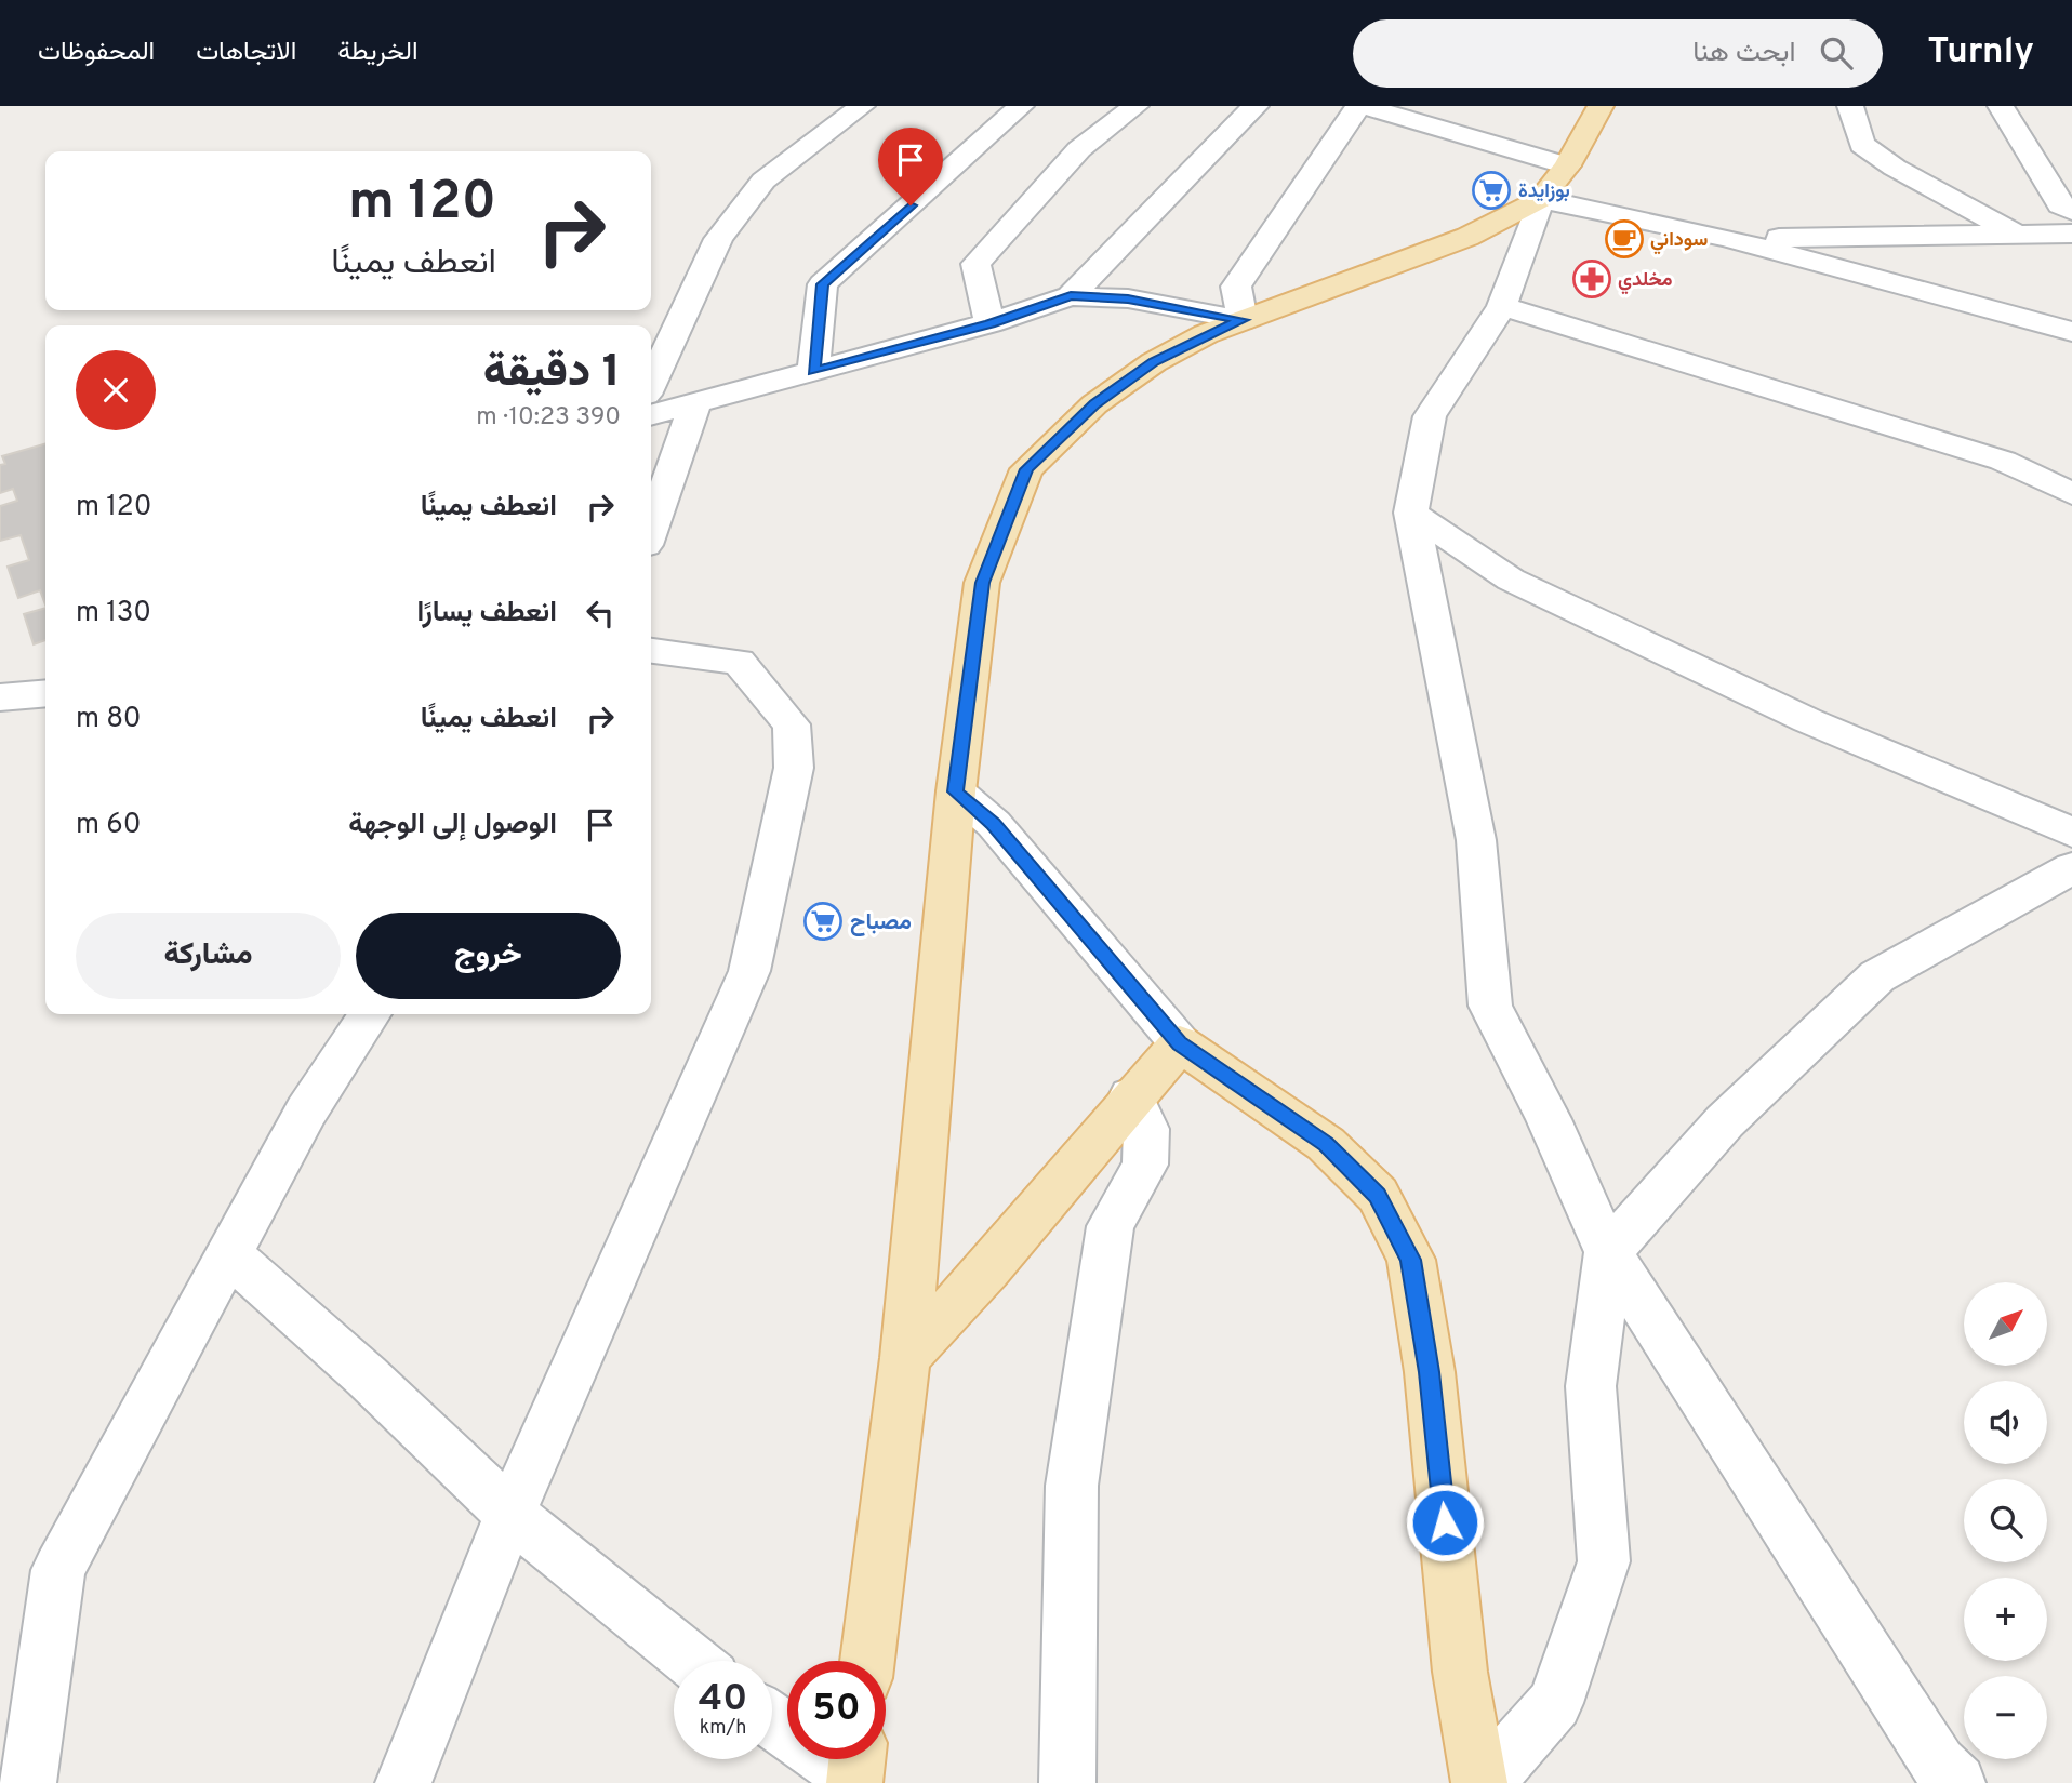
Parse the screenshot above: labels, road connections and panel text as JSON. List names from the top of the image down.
{
  "places": {
    "supermarket": ["بوزايدة", "مصباح"],
    "cafe": ["سوداني"],
    "pharmacy": ["مخلدي"]
  },
  "north": "top right",
  "page": {
    "header": "Turnly",
    "search": "ابحث هنا",
    "nav": ["الخريطة", "الاتجاهات", "المحفوظات"],
    "turn": ["120 m", "انعطف يمينًا"],
    "heading": ["1 دقيقة", "390 m · 10:23"],
    "list": [
      {
        "name": "انعطف يمينًا",
        "value": "120 m"
      },
      {
        "name": "انعطف يسارًا",
        "value": "130 m"
      },
      {
        "name": "انعطف يمينًا",
        "value": "80 m"
      },
      {
        "name": "الوصول إلى الوجهة",
        "value": "60 m"
      }
    ],
    "buttons": ["خروج", "مشاركة"],
    "map_buttons": ["+", "−"],
    "speed": "40 km/h",
    "limit": "50"
  }
}
